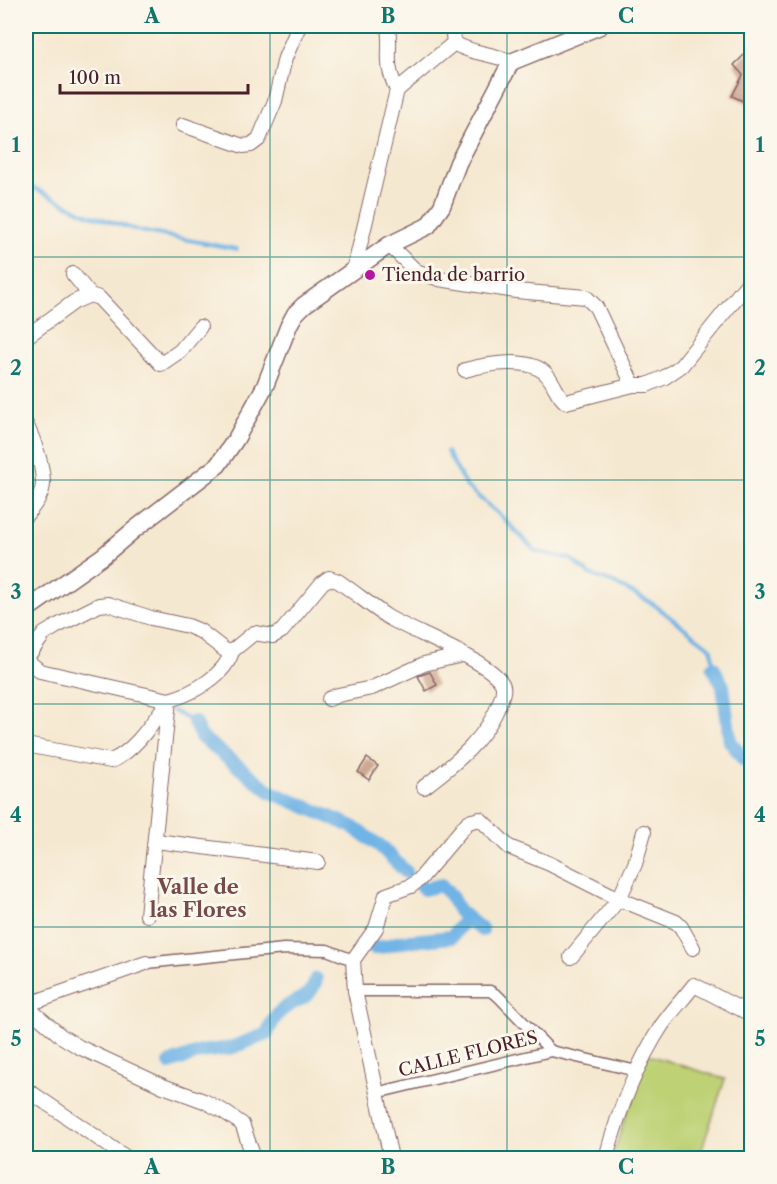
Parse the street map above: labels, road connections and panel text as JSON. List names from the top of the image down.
{
  "streets": {
    "street": ["CALLE FLORES"]
  },
  "districts": ["Valle de las Flores"],
  "places": ["Tienda de barrio"],
  "scale_bar": "100 m",
  "grid": {
    "columns": ["A", "B", "C"],
    "rows": [
      "1",
      "2",
      "3",
      "4",
      "5"
    ]
  }
}
